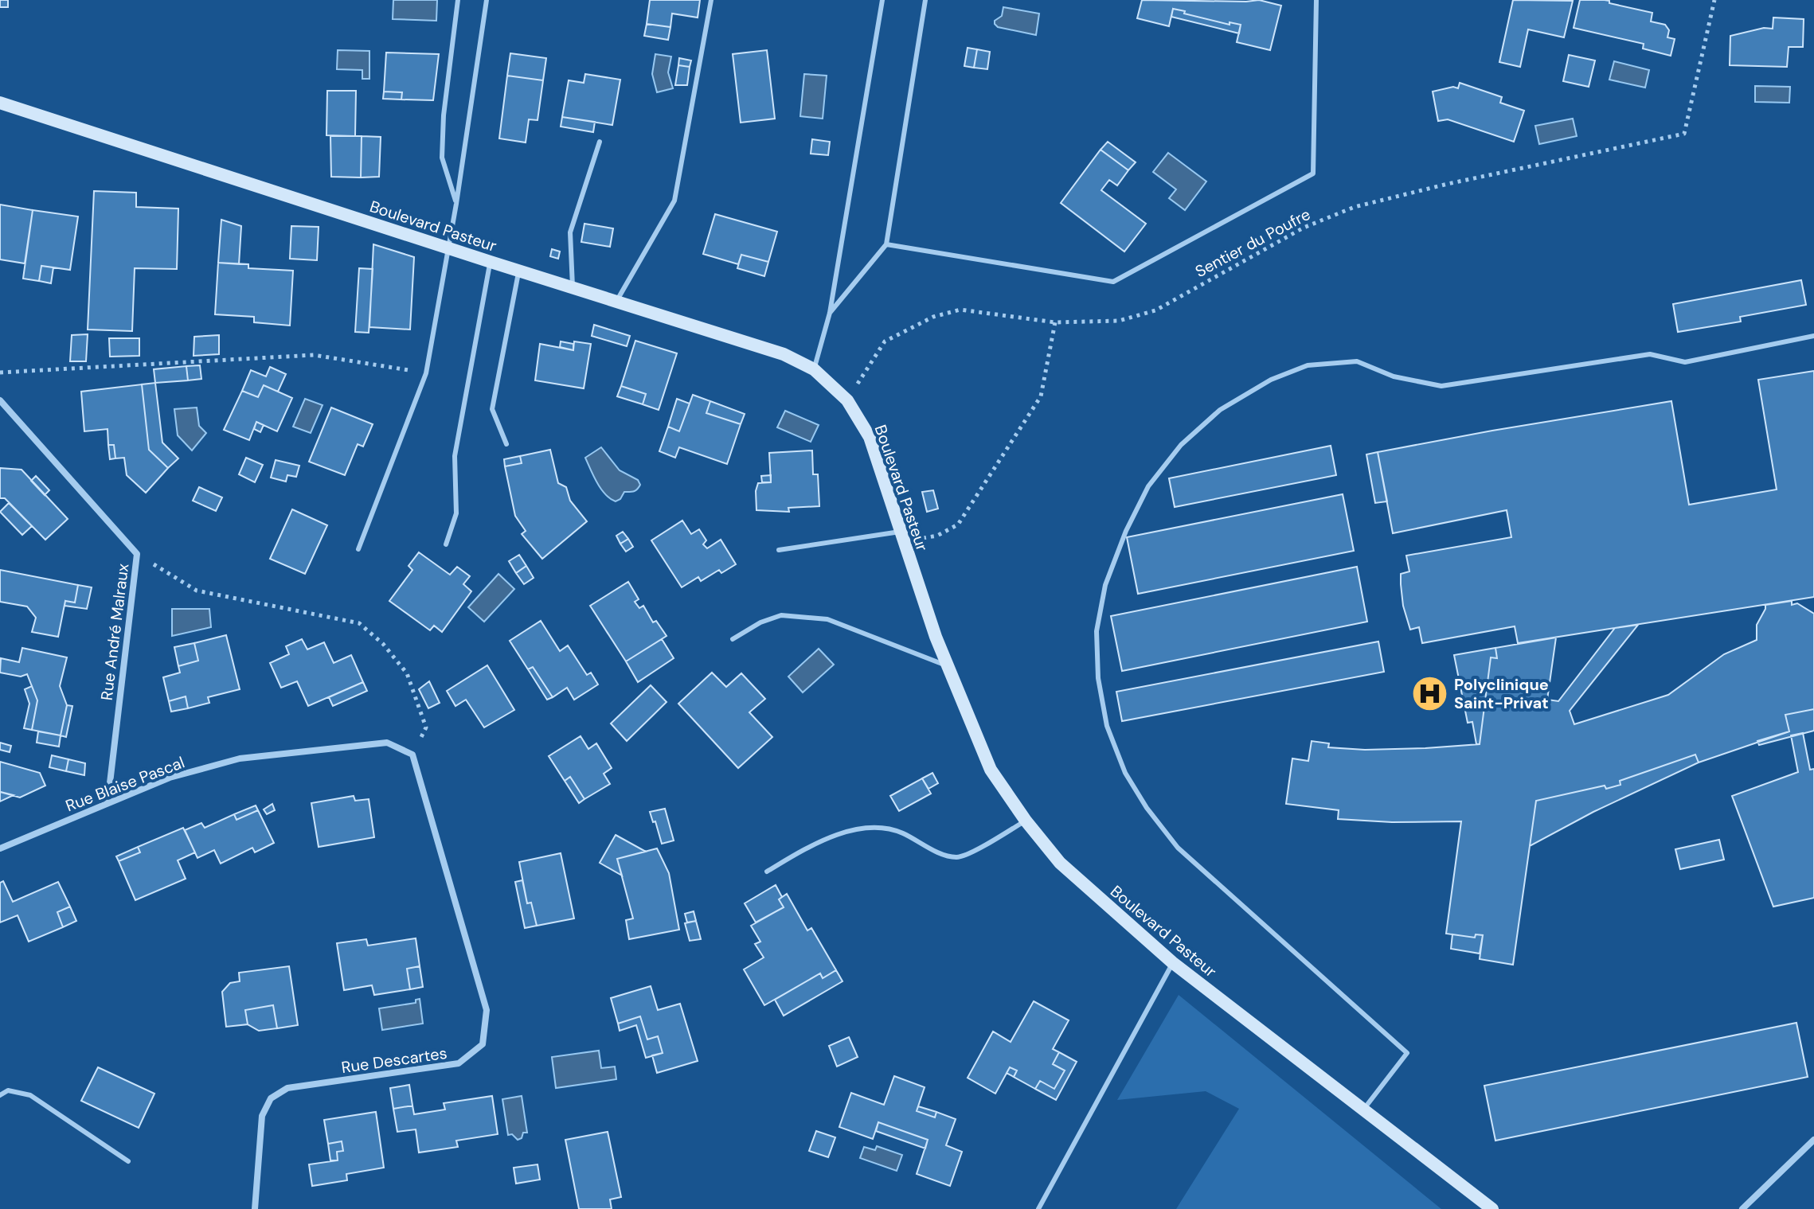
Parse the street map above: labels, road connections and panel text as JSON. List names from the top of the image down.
{
  "streets": {
    "street": [
      "Boulevard Pasteur",
      "Rue André Malraux",
      "Rue Blaise Pascal",
      "Rue Descartes"
    ],
    "path": ["Sentier du Poufre"]
  },
  "crossings": [
    ["Boulevard Pasteur", "Sentier du Poufre"],
    ["Rue André Malraux", "Rue Blaise Pascal"],
    ["Rue Blaise Pascal", "Rue Descartes"]
  ],
  "places": {
    "hospital": ["Polyclinique Saint-Privat"]
  }
}
